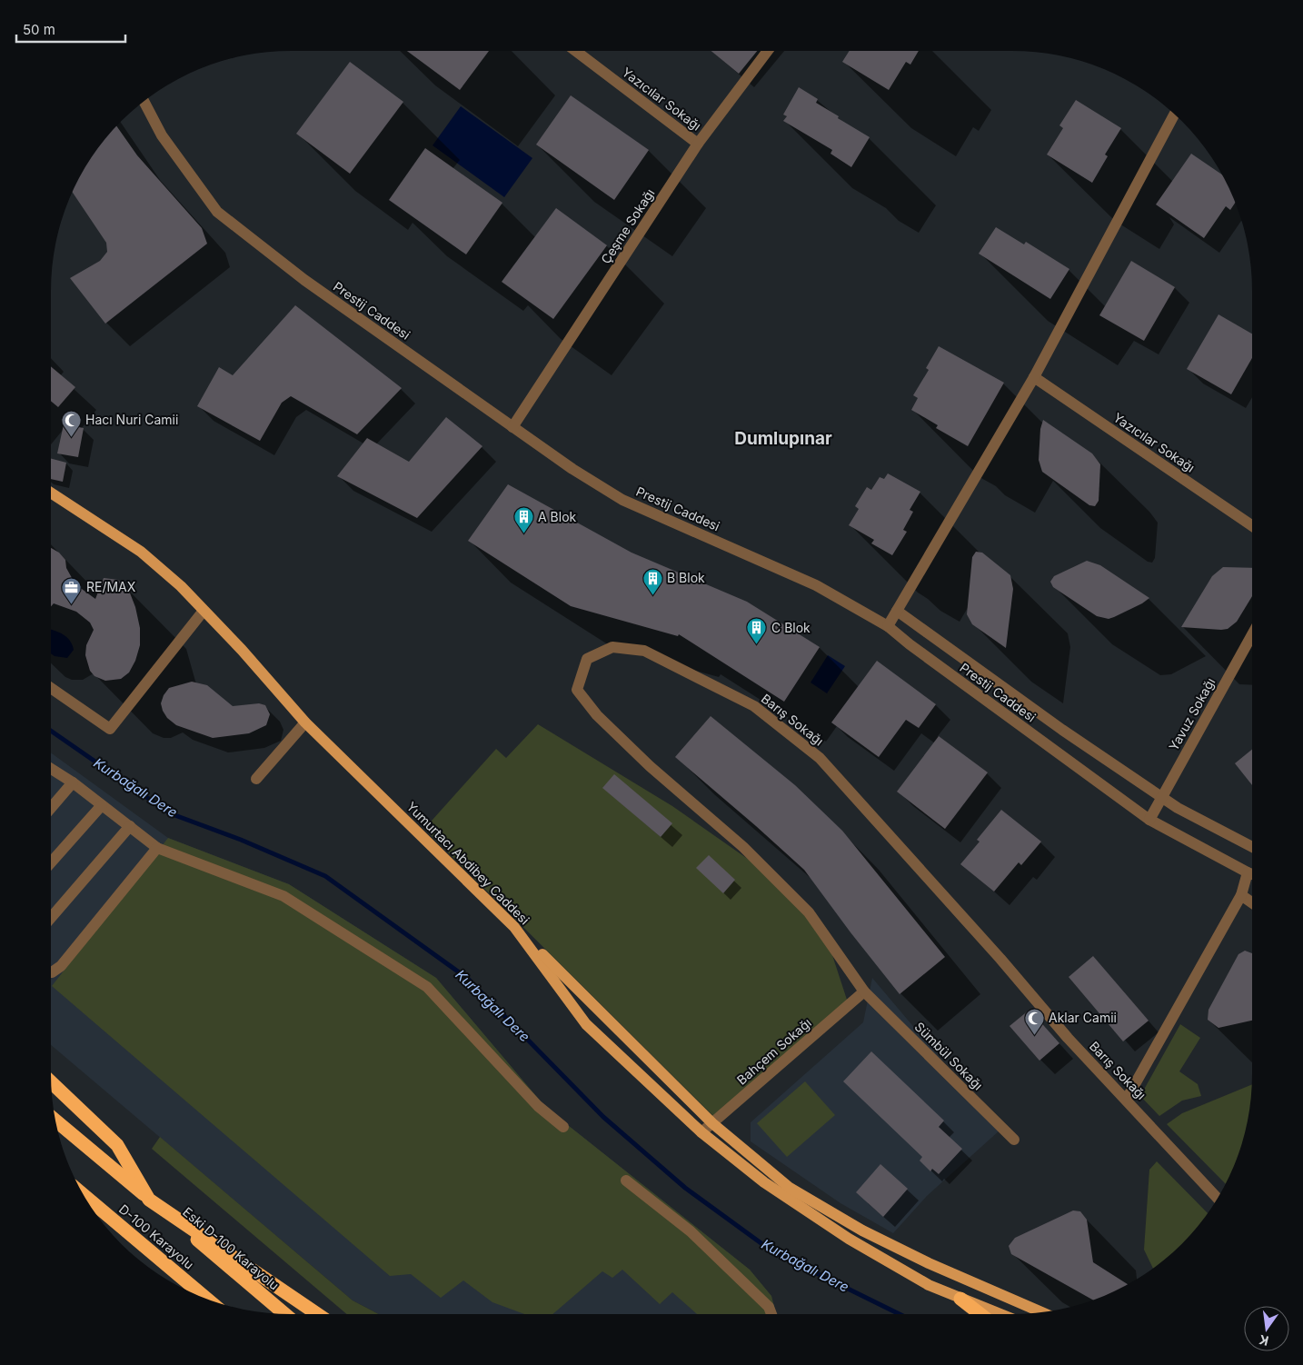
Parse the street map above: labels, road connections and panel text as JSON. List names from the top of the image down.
{
  "streets": {
    "highway": ["D-100 Karayolu", "Eski D-100 Karayolu"],
    "main road": ["Yumurtacı Abdibey Caddesi"],
    "street": [
      "Yazıcılar Sokağı",
      "Çeşme Sokağı",
      "Prestij Caddesi",
      "Yavuz Sokağı",
      "Barış Sokağı",
      "Bahçem Sokağı",
      "Sümbül Sokağı"
    ]
  },
  "crossings": [
    ["Yazıcılar Sokağı", "Çeşme Sokağı"],
    ["Çeşme Sokağı", "Prestij Caddesi"],
    ["Prestij Caddesi", "Yavuz Sokağı"],
    ["Barış Sokağı", "Bahçem Sokağı"],
    ["Barış Sokağı", "Sümbül Sokağı"],
    ["Yumurtacı Abdibey Caddesi", "Bahçem Sokağı"],
    ["Bahçem Sokağı", "Sümbül Sokağı"],
    ["D-100 Karayolu", "Eski D-100 Karayolu"]
  ],
  "districts": ["Dumlupınar"],
  "water": ["Kurbağalı Dere"],
  "places": {
    "mosque": ["Hacı Nuri Camii", "Aklar Camii"],
    "building": ["A Blok", "B Blok", "C Blok"],
    "office": ["RE/MAX"]
  },
  "scale_bar": "50 m",
  "north": "bottom"
}
